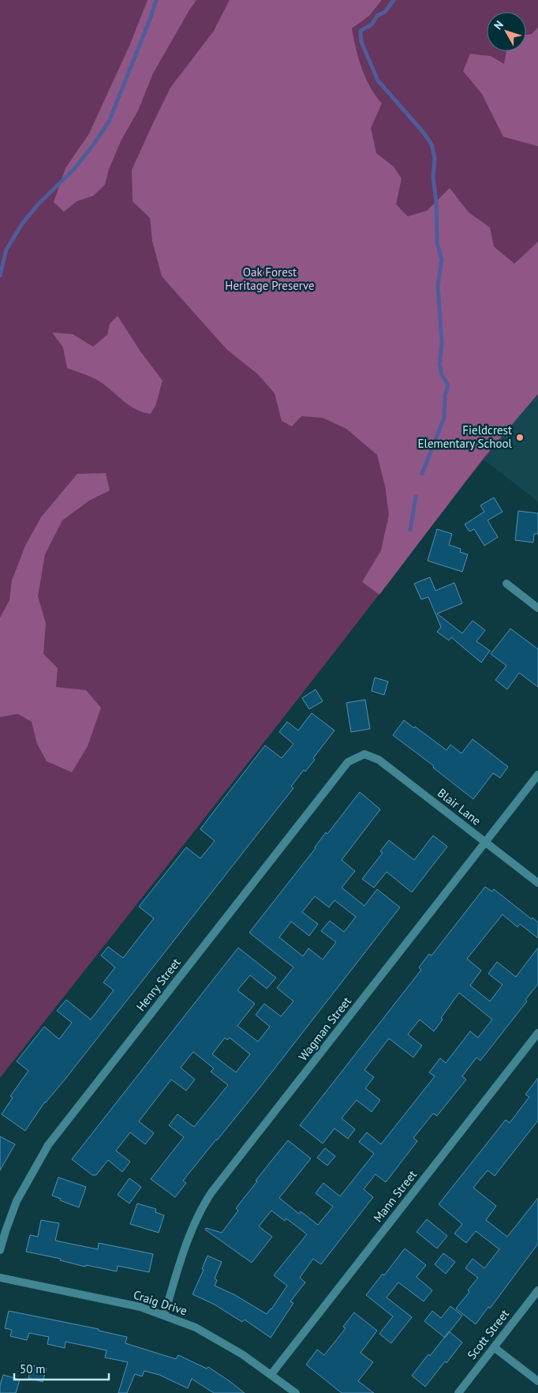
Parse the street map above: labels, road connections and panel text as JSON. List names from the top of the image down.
{
  "streets": {
    "street": [
      "Blair Lane",
      "Henry Street",
      "Wagman Street",
      "Mann Street",
      "Craig Drive",
      "Scott Street"
    ]
  },
  "crossings": [
    ["Blair Lane", "Henry Street"],
    ["Blair Lane", "Wagman Street"],
    ["Wagman Street", "Craig Drive"],
    ["Mann Street", "Craig Drive"]
  ],
  "parks": ["Oak Forest Heritage Preserve"],
  "places": ["Fieldcrest Elementary School"],
  "scale_bar": "50 m",
  "north": "top left"
}
